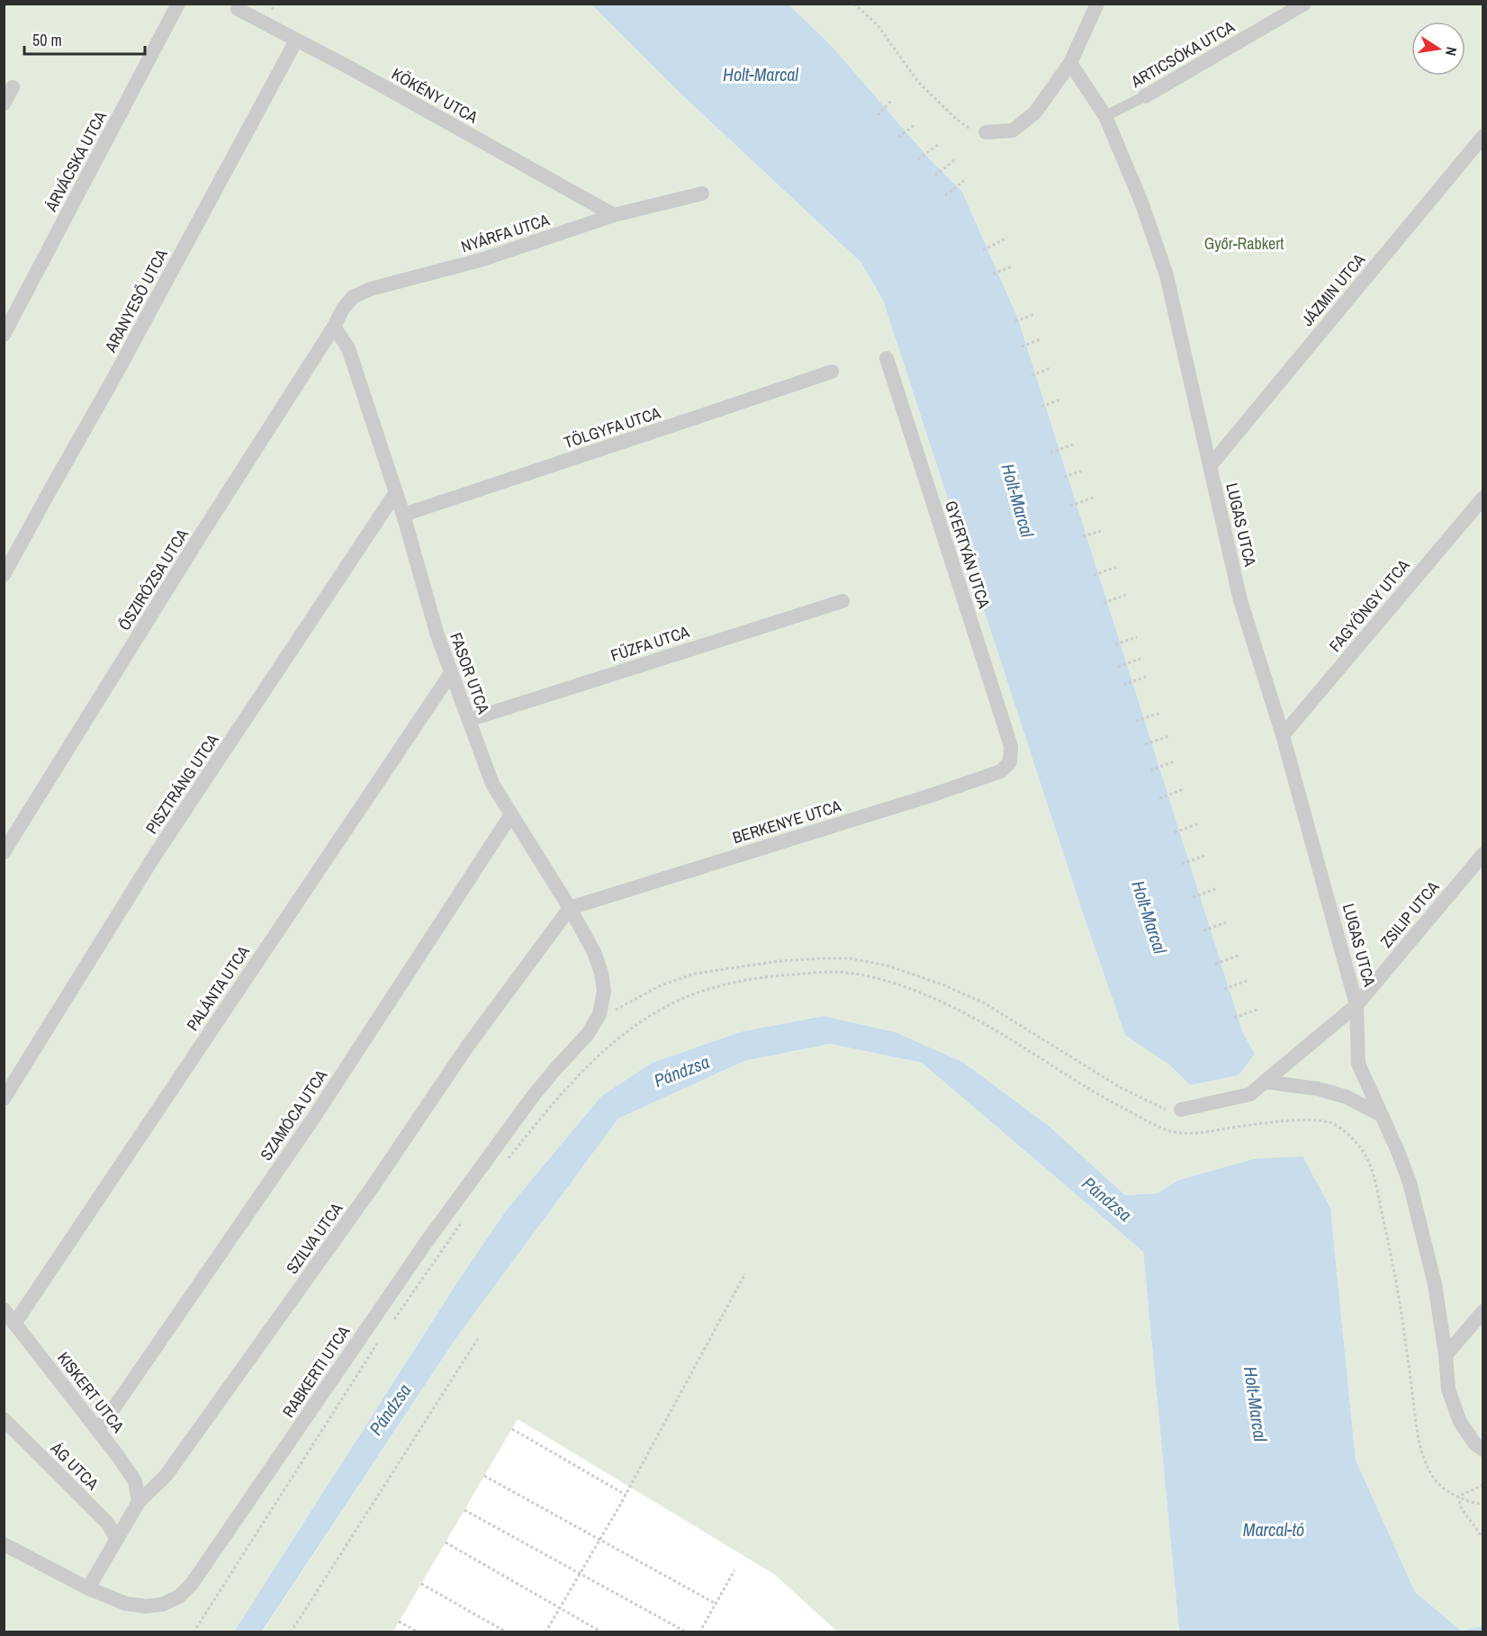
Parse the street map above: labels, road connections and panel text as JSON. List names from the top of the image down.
{
  "streets": {
    "street": [
      "ARTICSÓKA UTCA",
      "KÖKÉNY UTCA",
      "ÁRVÁCSKA UTCA",
      "NYÁRFA UTCA",
      "JÁZMIN UTCA",
      "ARANYESŐ UTCA",
      "TÖLGYFA UTCA",
      "LUGAS UTCA",
      "GYERTYÁN UTCA",
      "ŐSZIRÓZSA UTCA",
      "FAGYÖNGY UTCA",
      "FŰZFA UTCA",
      "FASOR UTCA",
      "PISZTRÁNG UTCA",
      "BERKENYE UTCA",
      "ZSILIP UTCA",
      "PALÁNTA UTCA",
      "SZAMÓCA UTCA",
      "SZILVA UTCA",
      "RABKERTI UTCA",
      "KISKERT UTCA",
      "ÁG UTCA"
    ]
  },
  "crossings": [
    ["ARTICSÓKA UTCA", "LUGAS UTCA"],
    ["KÖKÉNY UTCA", "NYÁRFA UTCA"],
    ["KÖKÉNY UTCA", "ARANYESŐ UTCA"],
    ["NYÁRFA UTCA", "ŐSZIRÓZSA UTCA"],
    ["NYÁRFA UTCA", "FASOR UTCA"],
    ["JÁZMIN UTCA", "LUGAS UTCA"],
    ["TÖLGYFA UTCA", "FASOR UTCA"],
    ["LUGAS UTCA", "FAGYÖNGY UTCA"],
    ["LUGAS UTCA", "ZSILIP UTCA"],
    ["GYERTYÁN UTCA", "BERKENYE UTCA"],
    ["ŐSZIRÓZSA UTCA", "FASOR UTCA"],
    ["FŰZFA UTCA", "FASOR UTCA"],
    ["FASOR UTCA", "PISZTRÁNG UTCA"],
    ["FASOR UTCA", "BERKENYE UTCA"],
    ["FASOR UTCA", "PALÁNTA UTCA"],
    ["FASOR UTCA", "SZAMÓCA UTCA"],
    ["FASOR UTCA", "SZILVA UTCA"],
    ["FASOR UTCA", "RABKERTI UTCA"],
    ["BERKENYE UTCA", "SZILVA UTCA"],
    ["PALÁNTA UTCA", "KISKERT UTCA"],
    ["SZAMÓCA UTCA", "KISKERT UTCA"],
    ["SZILVA UTCA", "RABKERTI UTCA"],
    ["SZILVA UTCA", "KISKERT UTCA"],
    ["SZILVA UTCA", "ÁG UTCA"]
  ],
  "water": ["Holt-Marcal", "Pándzsa", "Marcal-tó"],
  "parks": ["Győr-Rabkert"],
  "scale_bar": "50 m",
  "north": "right"
}
